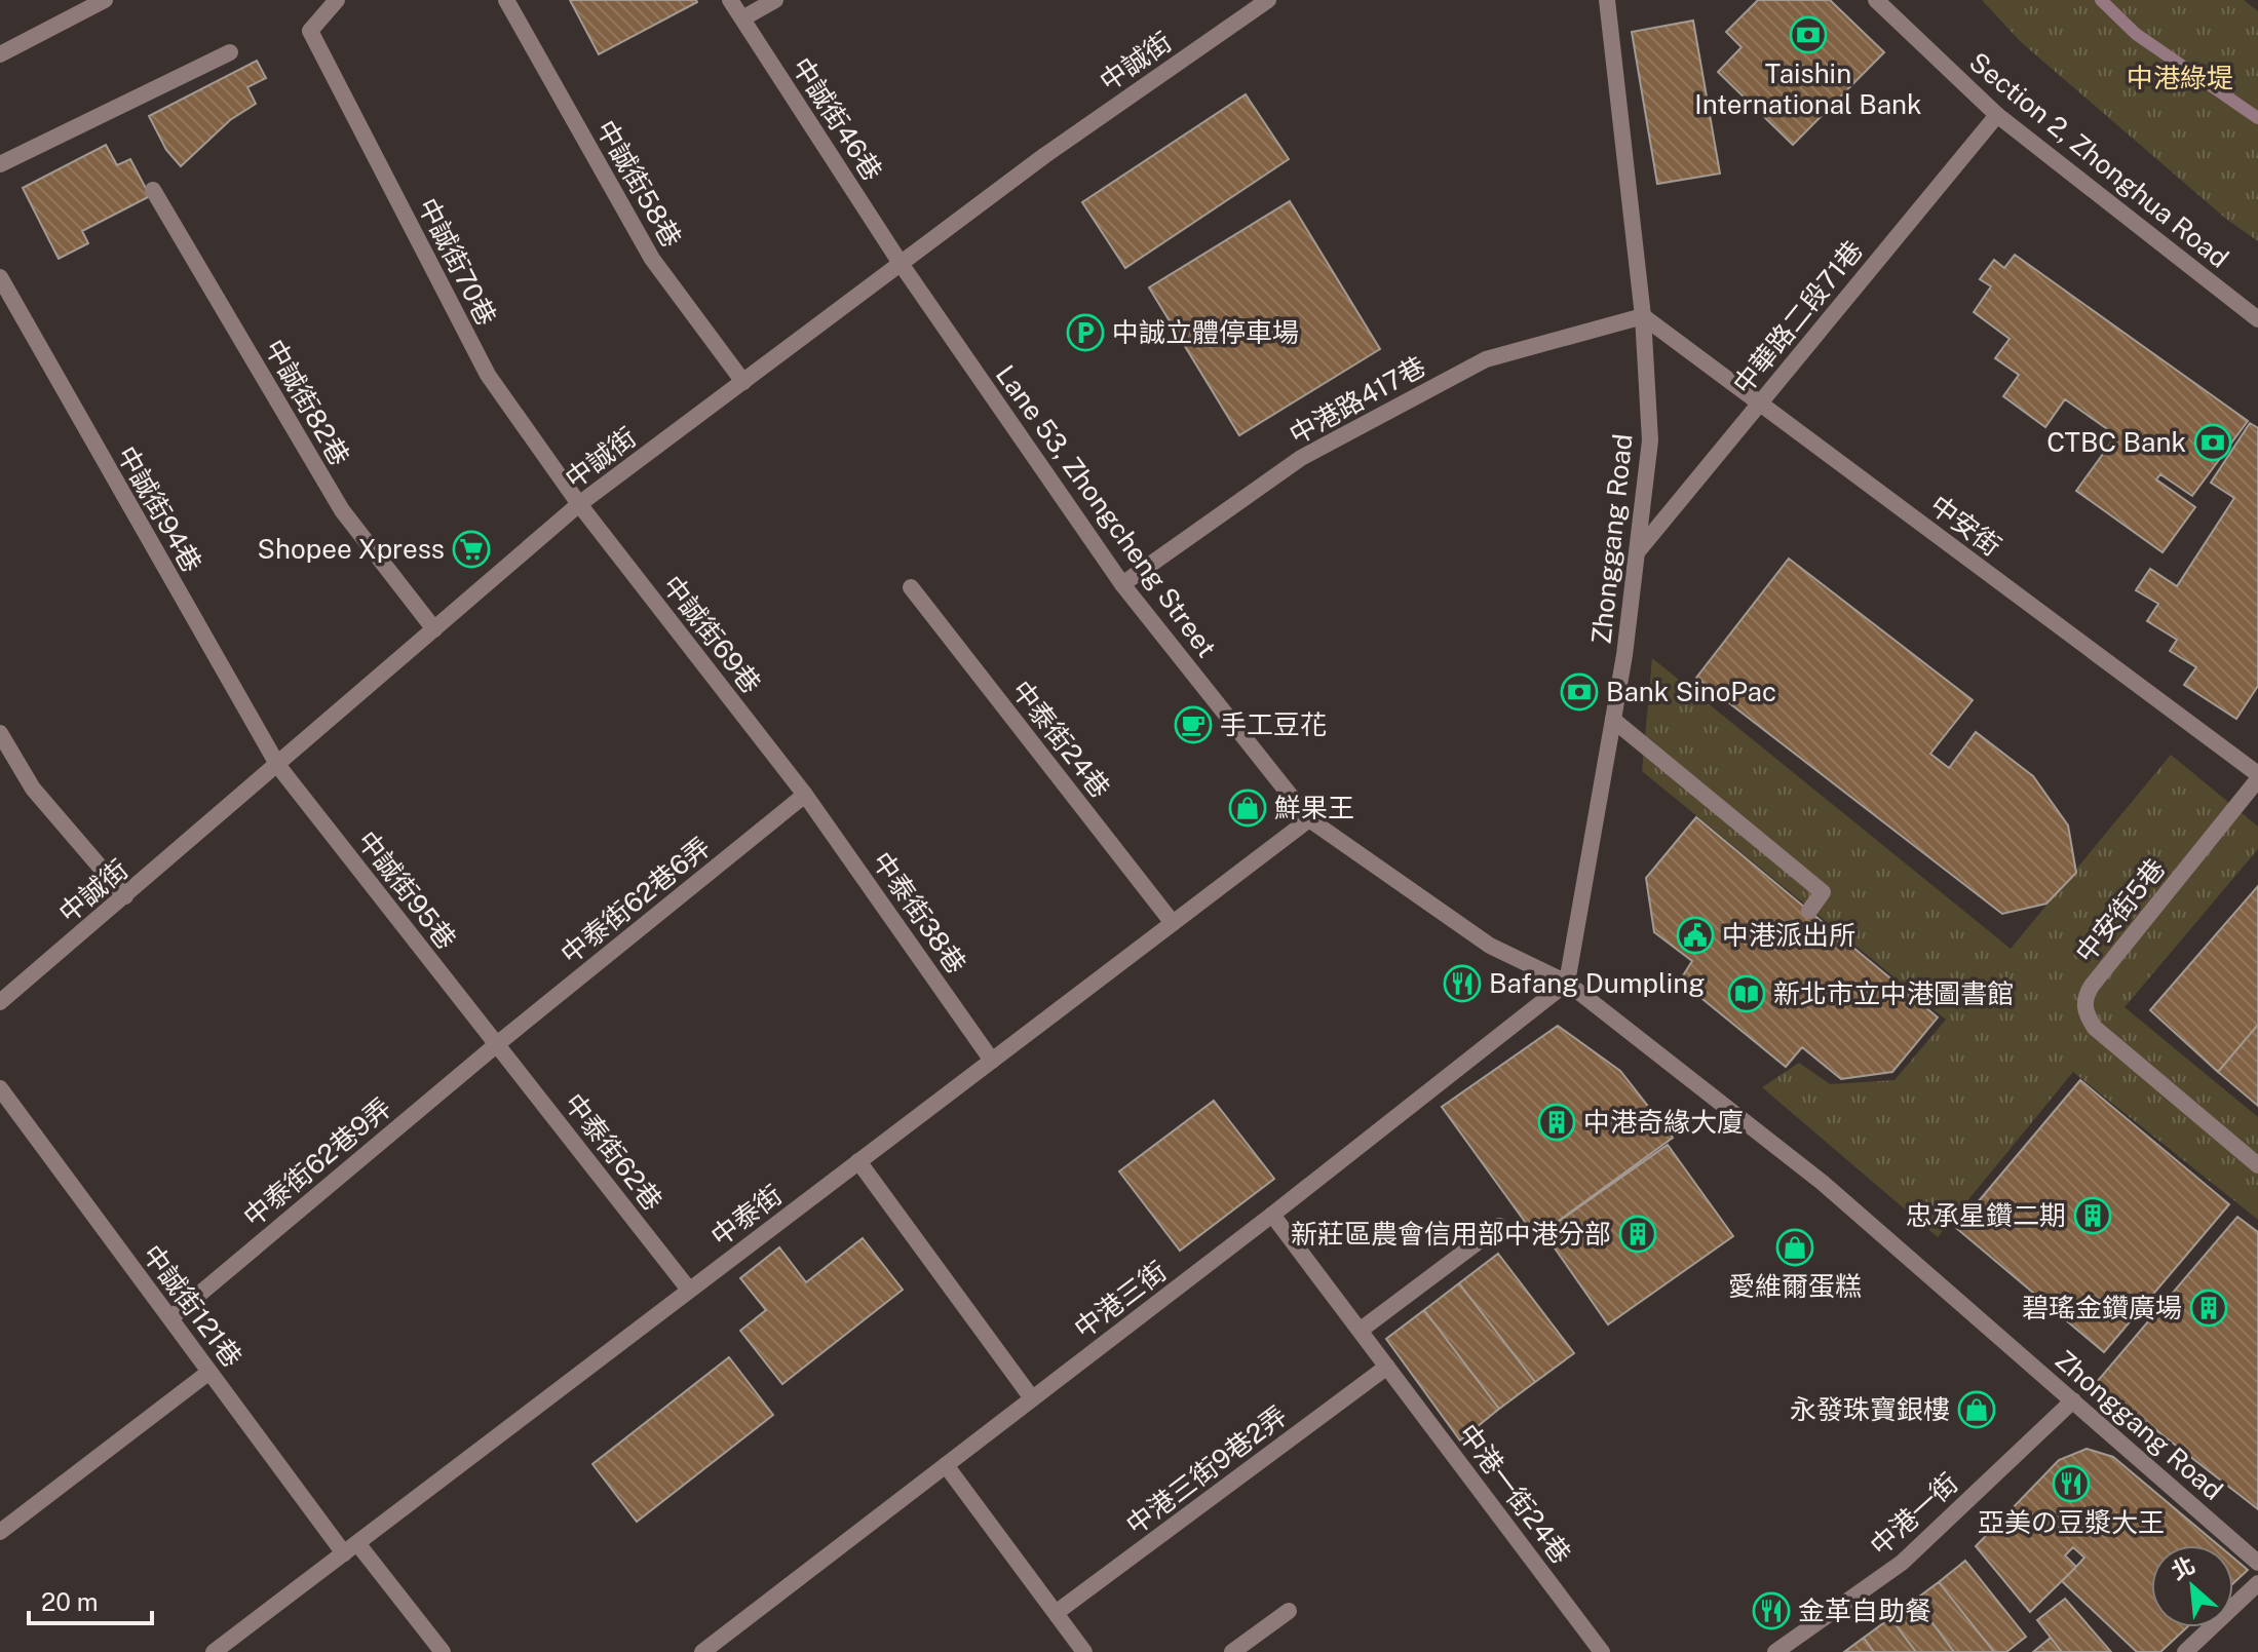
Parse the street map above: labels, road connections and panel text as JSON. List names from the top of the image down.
{
  "streets": {
    "street": [
      "中誠街",
      "中誠街46巷",
      "Section 2, Zhonghua Road",
      "中誠街58巷",
      "中誠街70巷",
      "中華路二段71巷",
      "中港路417巷",
      "中誠街82巷",
      "中誠街94巷",
      "Lane 53, Zhongcheng Street",
      "中安街",
      "Zhonggang Road",
      "中誠街69巷",
      "中泰街24巷",
      "中誠街95巷",
      "中泰街62巷6弄",
      "中安街5巷",
      "中泰街38巷",
      "中泰街62巷",
      "中泰街62巷9弄",
      "中泰街",
      "中港三街",
      "中誠街121巷",
      "中港三街9巷2弄",
      "中港一街24巷",
      "中港一街"
    ]
  },
  "crossings": [
    ["中誠街", "中誠街46巷"],
    ["中誠街", "中誠街58巷"],
    ["中誠街", "中誠街70巷"],
    ["中誠街", "中誠街82巷"],
    ["中誠街", "中誠街94巷"],
    ["中誠街", "Lane 53, Zhongcheng Street"],
    ["中誠街", "中誠街69巷"],
    ["中誠街", "中誠街95巷"],
    ["中誠街46巷", "Lane 53, Zhongcheng Street"],
    ["Section 2, Zhonghua Road", "中華路二段71巷"],
    ["中誠街70巷", "中誠街69巷"],
    ["中華路二段71巷", "中安街"],
    ["中華路二段71巷", "Zhonggang Road"],
    ["中港路417巷", "Lane 53, Zhongcheng Street"],
    ["中港路417巷", "中安街"],
    ["中港路417巷", "Zhonggang Road"],
    ["中誠街94巷", "中誠街95巷"],
    ["Lane 53, Zhongcheng Street", "Zhonggang Road"],
    ["Lane 53, Zhongcheng Street", "中泰街"],
    ["中安街", "Zhonggang Road"],
    ["中安街", "中安街5巷"],
    ["Zhonggang Road", "中泰街"],
    ["Zhonggang Road", "中港三街"],
    ["Zhonggang Road", "中港一街"],
    ["中誠街69巷", "中泰街62巷6弄"],
    ["中誠街69巷", "中泰街38巷"],
    ["中泰街24巷", "中泰街"],
    ["中誠街95巷", "中泰街62巷6弄"],
    ["中誠街95巷", "中泰街62巷"],
    ["中誠街95巷", "中泰街62巷9弄"],
    ["中泰街62巷6弄", "中泰街38巷"],
    ["中泰街62巷6弄", "中泰街62巷"],
    ["中泰街62巷6弄", "中泰街62巷9弄"],
    ["中泰街38巷", "中泰街"],
    ["中泰街62巷", "中泰街62巷9弄"],
    ["中泰街62巷", "中泰街"],
    ["中泰街62巷9弄", "中誠街121巷"],
    ["中泰街", "中誠街121巷"],
    ["中港三街", "中港一街24巷"],
    ["中港三街9巷2弄", "中港一街24巷"]
  ],
  "parks": ["中港綠堤"],
  "places": {
    "bank": ["Taishin International Bank", "CTBC Bank", "Bank SinoPac"],
    "parking": ["中誠立體停車場"],
    "supermarket": ["Shopee Xpress"],
    "cafe": ["手工豆花"],
    "shop": ["鮮果王", "愛維爾蛋糕", "永發珠寶銀樓"],
    "public building": ["中港派出所"],
    "restaurant": ["Bafang Dumpling", "亞美の豆漿大王", "金革自助餐"],
    "library": ["新北市立中港圖書館"],
    "building": [
      "中港奇緣大廈",
      "忠承星鑽二期",
      "新莊區農會信用部中港分部",
      "碧瑤金鑽廣場"
    ]
  },
  "scale_bar": "20 m",
  "north": "top left"
}
